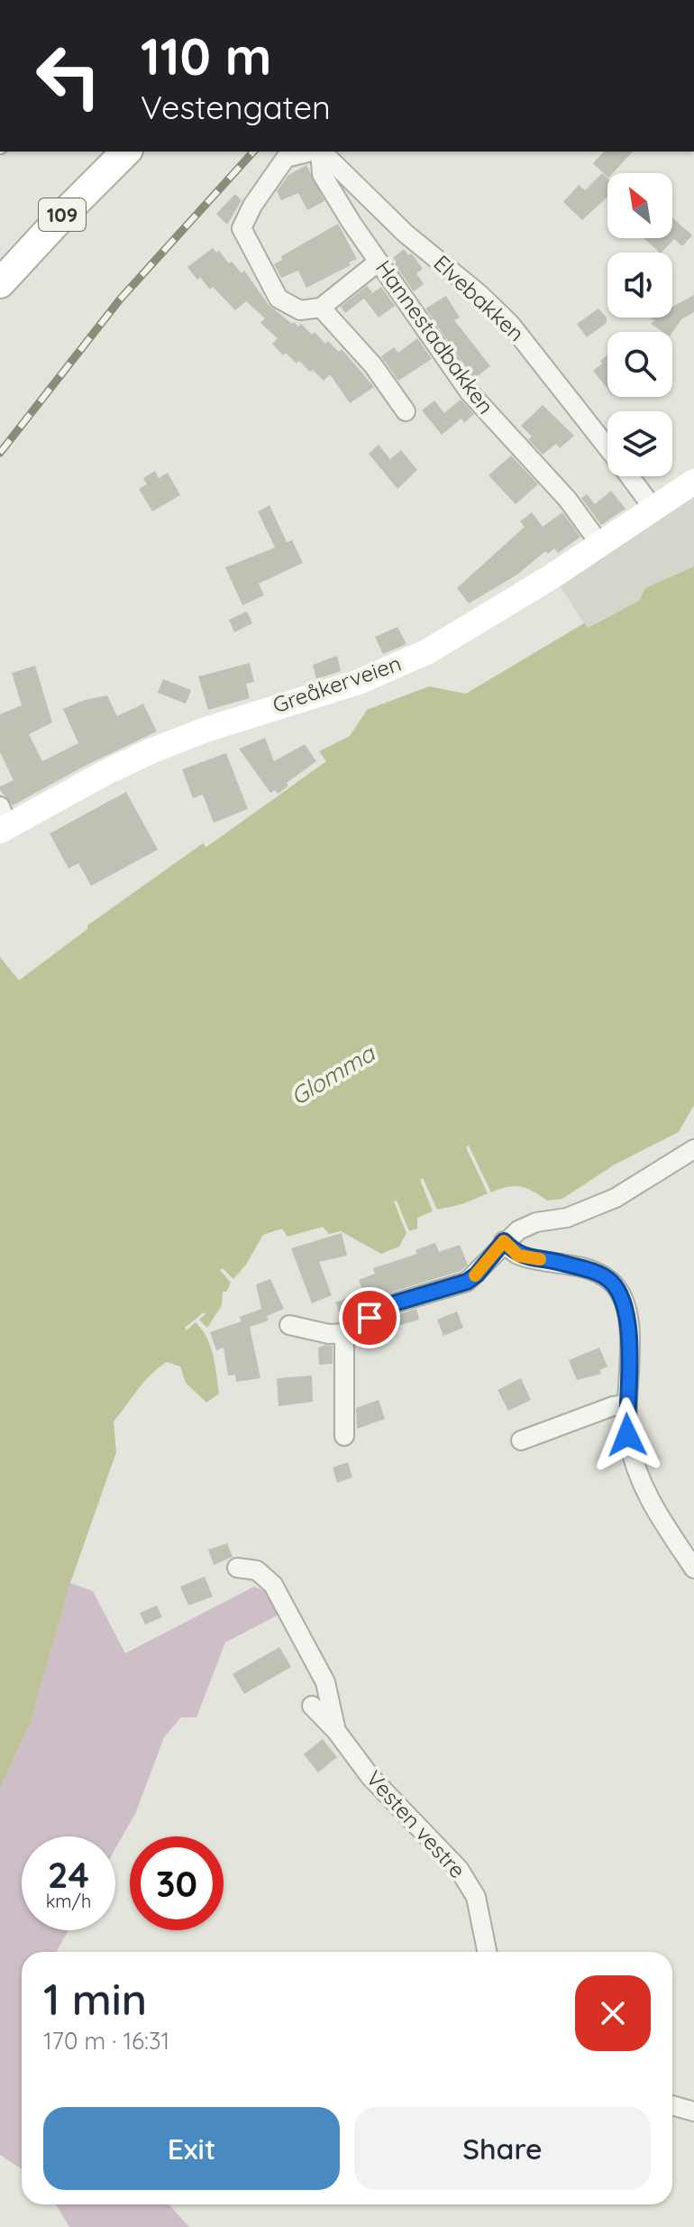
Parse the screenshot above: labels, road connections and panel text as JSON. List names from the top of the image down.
{
  "streets": {
    "main road": ["109", "Greåkerveien"],
    "street": ["Elvebakken", "Hannestadbakken", "Vesten vestre"]
  },
  "crossings": [
    ["Elvebakken", "Greåkerveien"],
    ["Hannestadbakken", "Greåkerveien"]
  ],
  "water": ["Glomma"],
  "north": "top left",
  "page": {
    "turn": ["110 m", "Vestengaten"],
    "speed": "24 km/h",
    "limit": "30",
    "heading": ["1 min", "170 m · 16:31"],
    "buttons": ["Exit", "Share"]
  }
}
